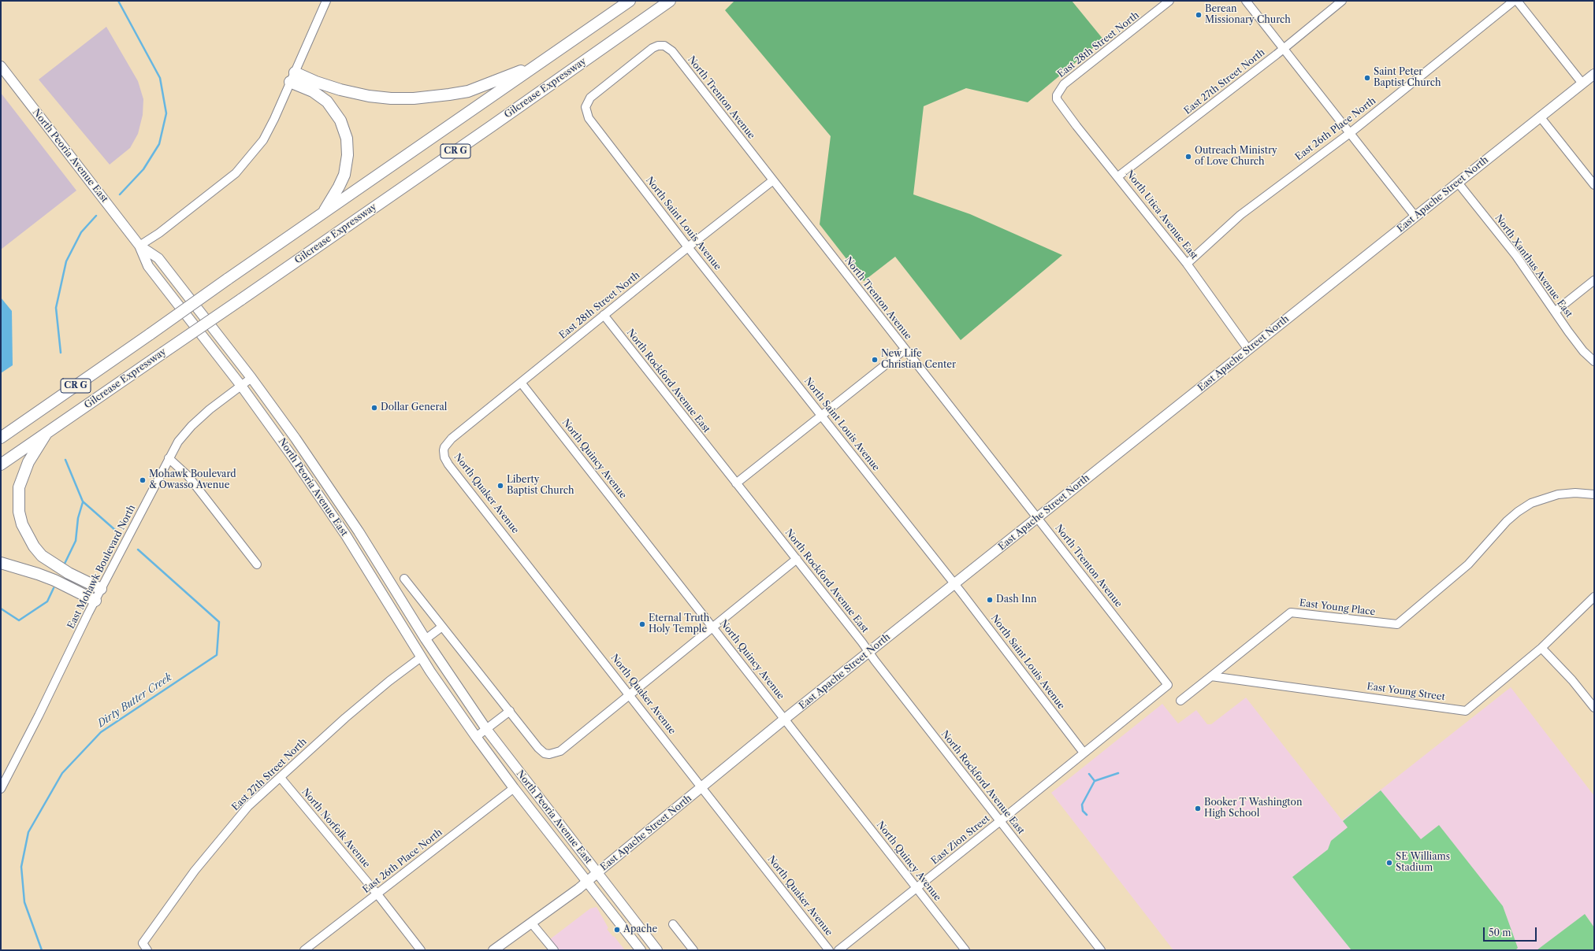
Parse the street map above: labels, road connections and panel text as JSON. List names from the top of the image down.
{
  "streets": {
    "highway": ["Gilcrease Expressway", "CR G"],
    "main road": ["North Peoria Avenue East", "East Apache Street North"],
    "street": [
      "East 28th Street North",
      "East 27th Street North",
      "North Trenton Avenue",
      "East 26th Place North",
      "North Utica Avenue East",
      "North Saint Louis Avenue",
      "North Xanthus Avenue East",
      "North Rockford Avenue East",
      "North Quincy Avenue",
      "North Quaker Avenue",
      "East Mohawk Boulevard North",
      "East Young Place",
      "East Young Street",
      "North Norfolk Avenue",
      "East Zion Street"
    ]
  },
  "crossings": [
    ["East 28th Street North", "North Trenton Avenue"],
    ["East 28th Street North", "North Utica Avenue East"],
    ["East 28th Street North", "North Saint Louis Avenue"],
    ["East 28th Street North", "North Rockford Avenue East"],
    ["East 28th Street North", "North Quincy Avenue"],
    ["East 28th Street North", "North Quaker Avenue"],
    ["East 27th Street North", "North Peoria Avenue East"],
    ["East 27th Street North", "North Utica Avenue East"],
    ["East 27th Street North", "North Norfolk Avenue"],
    ["North Trenton Avenue", "East Apache Street North"],
    ["North Trenton Avenue", "North Saint Louis Avenue"],
    ["North Trenton Avenue", "East Zion Street"],
    ["East 26th Place North", "North Peoria Avenue East"],
    ["East 26th Place North", "North Utica Avenue East"],
    ["East 26th Place North", "North Norfolk Avenue"],
    ["North Peoria Avenue East", "East Apache Street North"],
    ["North Peoria Avenue East", "East Mohawk Boulevard North"],
    ["East Apache Street North", "North Utica Avenue East"],
    ["East Apache Street North", "North Saint Louis Avenue"],
    ["East Apache Street North", "North Xanthus Avenue East"],
    ["East Apache Street North", "North Rockford Avenue East"],
    ["East Apache Street North", "North Quincy Avenue"],
    ["East Apache Street North", "North Quaker Avenue"],
    ["North Saint Louis Avenue", "East Zion Street"],
    ["North Rockford Avenue East", "East Zion Street"],
    ["North Quincy Avenue", "East Zion Street"],
    ["East Young Place", "East Young Street"]
  ],
  "water": ["Dirty Butter Creek"],
  "places": [
    "Berean Missionary Church",
    "Saint Peter Baptist Church",
    "Outreach Ministry of Love Church",
    "New Life Christian Center",
    "Dollar General",
    "Mohawk Boulevard & Owasso Avenue",
    "Liberty Baptist Church",
    "Dash Inn",
    "Eternal Truth Holy Temple",
    "Booker T Washington High School",
    "SE Williams Stadium",
    "Apache"
  ],
  "scale_bar": "50 m"
}
